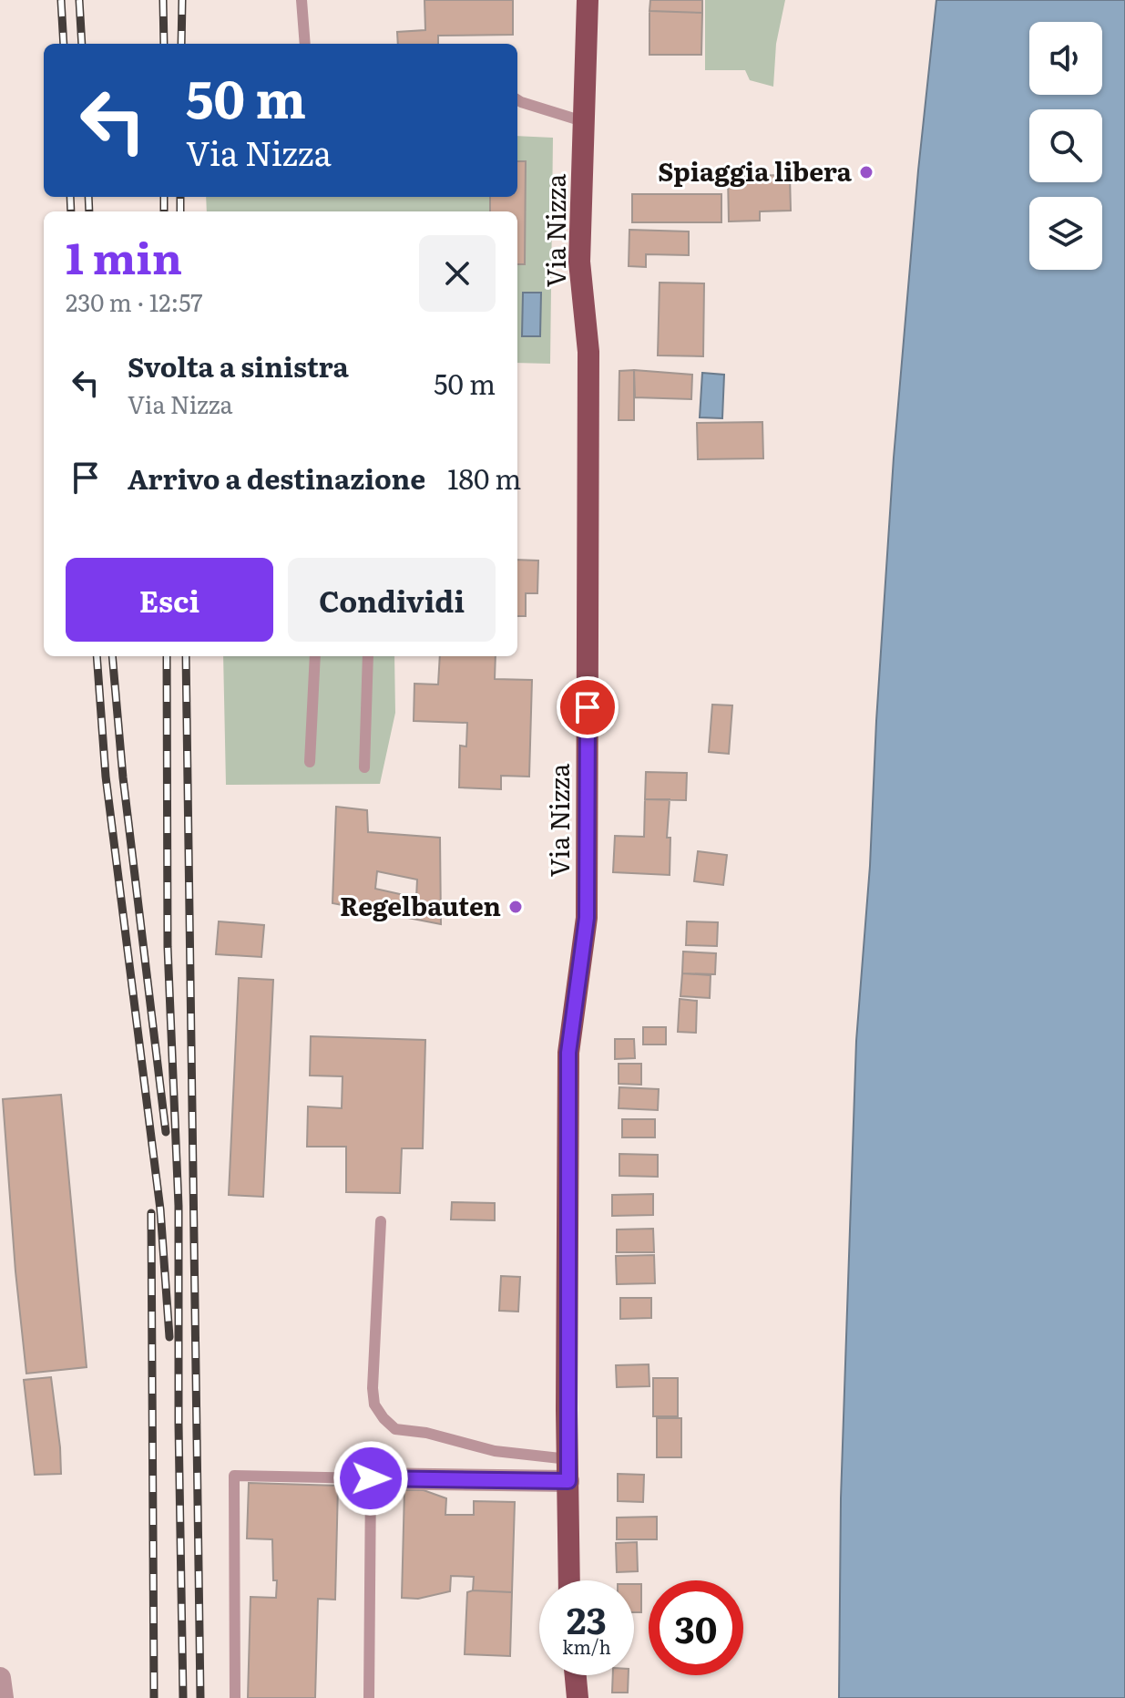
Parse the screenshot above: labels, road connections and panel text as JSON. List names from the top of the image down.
{
  "streets": {
    "main road": ["Via Nizza"]
  },
  "places": ["Spiaggia libera", "Regelbauten"],
  "page": {
    "turn": ["50 m", "Via Nizza"],
    "heading": ["1 min", "230 m · 12:57"],
    "list": [
      {
        "name": "Svolta a sinistra",
        "note": "Via Nizza",
        "value": "50 m"
      },
      {
        "name": "Arrivo a destinazione",
        "value": "180 m"
      }
    ],
    "buttons": ["Esci", "Condividi"],
    "speed": "23 km/h",
    "limit": "30"
  }
}
